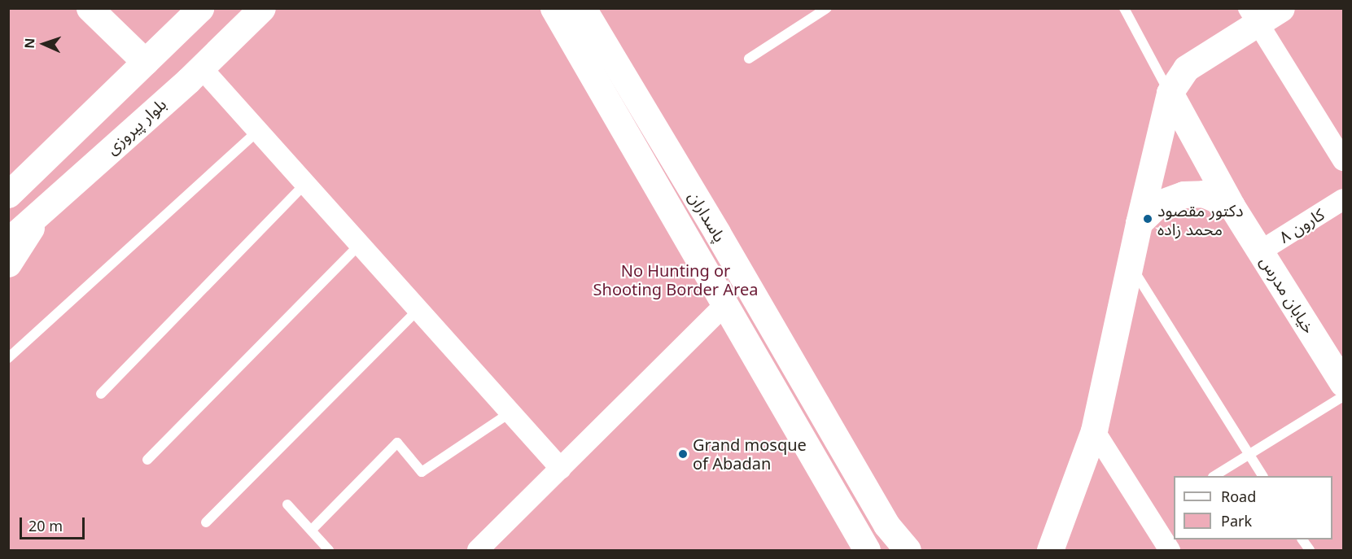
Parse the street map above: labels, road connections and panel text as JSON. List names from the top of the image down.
{
  "streets": {
    "street": [
      "بلوار پیروزی",
      "پاسداران",
      "کارون ۸",
      "خیابان مدرس"
    ]
  },
  "crossings": [
    ["کارون ۸", "خیابان مدرس"]
  ],
  "parks": ["No Hunting or Shooting Border Area"],
  "places": ["دكتور مقصود محمد زاده", "Grand mosque of Abadan"],
  "legend": ["Road", "Park"],
  "scale_bar": "20 m",
  "north": "left"
}
